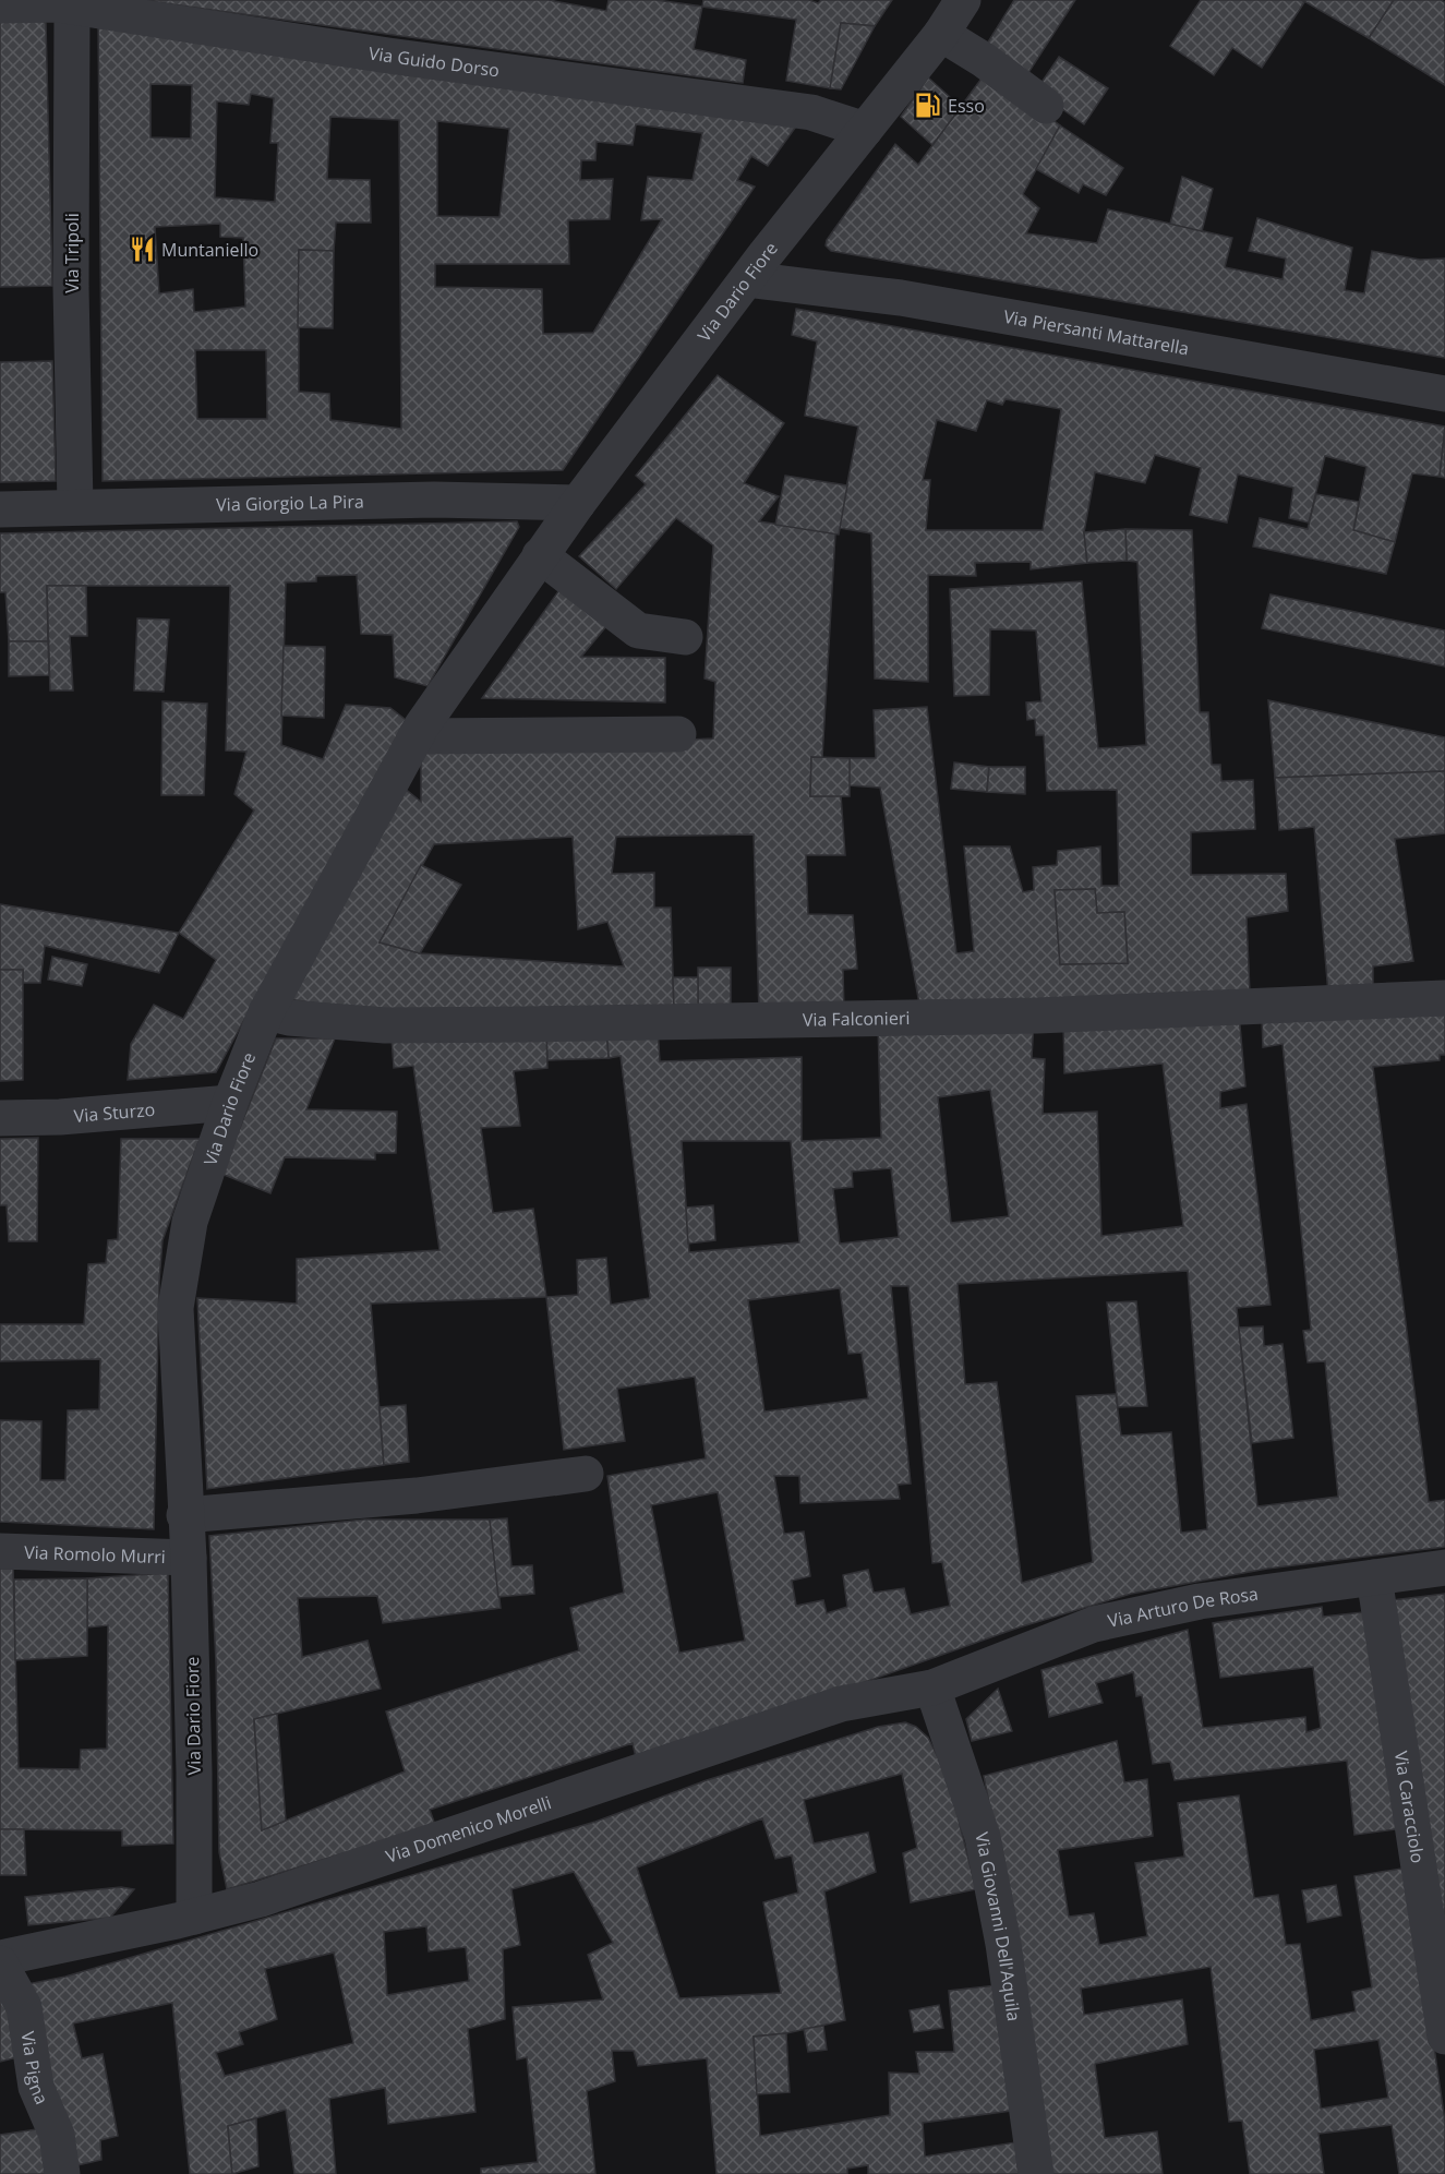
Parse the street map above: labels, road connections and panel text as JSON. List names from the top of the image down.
{
  "streets": {
    "street": [
      "Via Guido Dorso",
      "Via Tripoli",
      "Via Dario Fiore",
      "Via Piersanti Mattarella",
      "Via Giorgio La Pira",
      "Via Falconieri",
      "Via Sturzo",
      "Via Romolo Murri",
      "Via Arturo De Rosa",
      "Via Caracciolo",
      "Via Domenico Morelli",
      "Via Giovanni Dell'Aquila",
      "Via Pigna"
    ]
  },
  "crossings": [
    ["Via Guido Dorso", "Via Tripoli"],
    ["Via Guido Dorso", "Via Dario Fiore"],
    ["Via Tripoli", "Via Giorgio La Pira"],
    ["Via Dario Fiore", "Via Piersanti Mattarella"],
    ["Via Dario Fiore", "Via Giorgio La Pira"],
    ["Via Dario Fiore", "Via Falconieri"],
    ["Via Dario Fiore", "Via Sturzo"],
    ["Via Dario Fiore", "Via Romolo Murri"],
    ["Via Dario Fiore", "Via Domenico Morelli"],
    ["Via Arturo De Rosa", "Via Caracciolo"],
    ["Via Arturo De Rosa", "Via Domenico Morelli"],
    ["Via Arturo De Rosa", "Via Giovanni Dell'Aquila"],
    ["Via Domenico Morelli", "Via Giovanni Dell'Aquila"],
    ["Via Domenico Morelli", "Via Pigna"]
  ],
  "places": {
    "fuel station": ["Esso"],
    "restaurant": ["Muntaniello"]
  }
}
